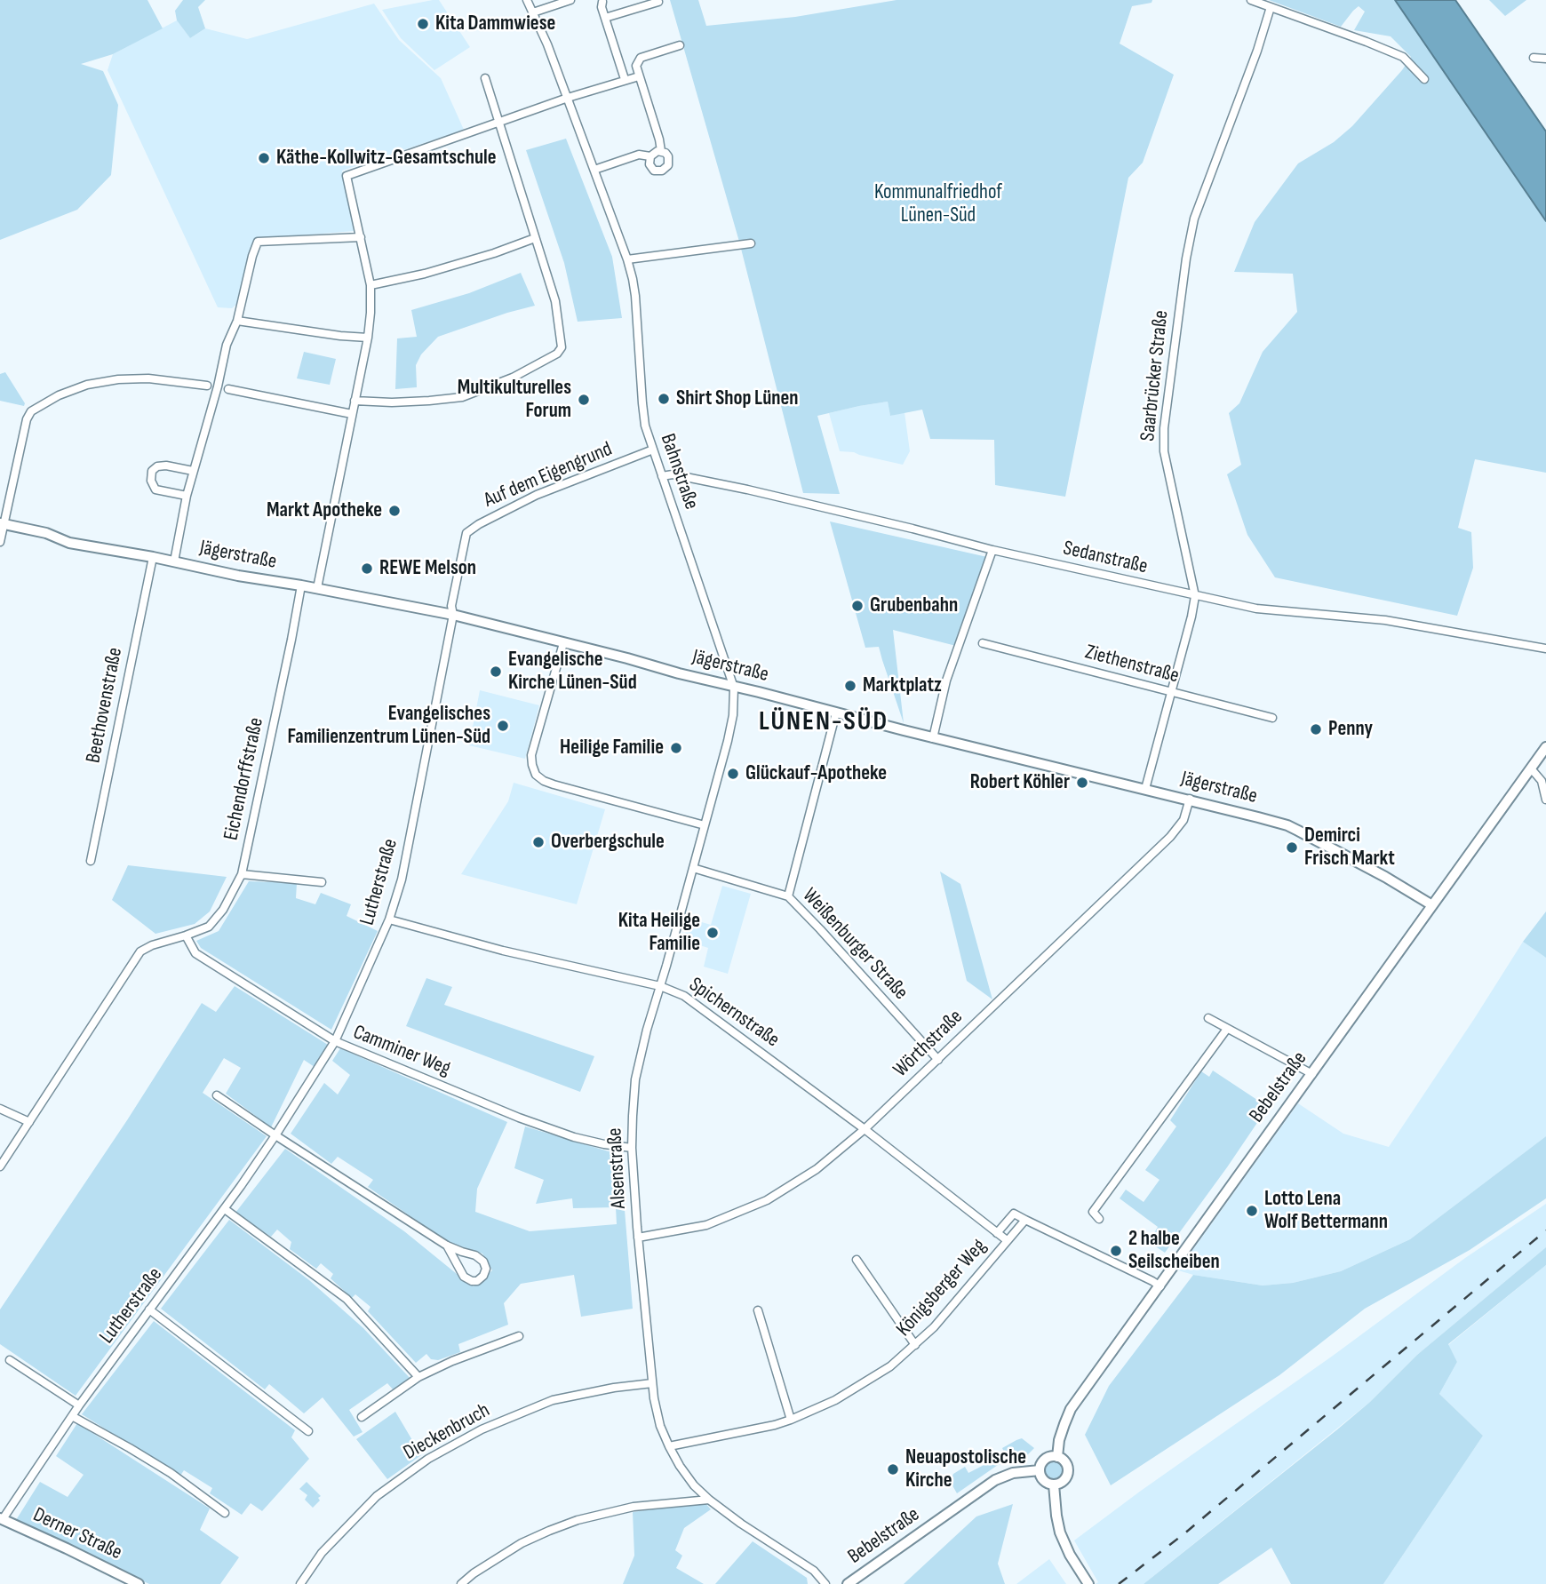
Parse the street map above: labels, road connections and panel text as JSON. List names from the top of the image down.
{
  "streets": {
    "street": [
      "Saarbrücker Straße",
      "Bahnstraße",
      "Auf dem Eigengrund",
      "Jägerstraße",
      "Sedanstraße",
      "Ziethenstraße",
      "Beethovenstraße",
      "Eichendorffstraße",
      "Lutherstraße",
      "Weißenburger Straße",
      "Spichernstraße",
      "Wörthstraße",
      "Camminer Weg",
      "Bebelstraße",
      "Alsenstraße",
      "Königsberger Weg",
      "Dieckenbruch",
      "Derner Straße"
    ]
  },
  "crossings": [
    ["Saarbrücker Straße", "Jägerstraße"],
    ["Saarbrücker Straße", "Sedanstraße"],
    ["Saarbrücker Straße", "Ziethenstraße"],
    ["Bahnstraße", "Auf dem Eigengrund"],
    ["Bahnstraße", "Jägerstraße"],
    ["Bahnstraße", "Sedanstraße"],
    ["Bahnstraße", "Alsenstraße"],
    ["Auf dem Eigengrund", "Jägerstraße"],
    ["Auf dem Eigengrund", "Lutherstraße"],
    ["Jägerstraße", "Beethovenstraße"],
    ["Jägerstraße", "Eichendorffstraße"],
    ["Jägerstraße", "Lutherstraße"],
    ["Jägerstraße", "Wörthstraße"],
    ["Jägerstraße", "Bebelstraße"],
    ["Jägerstraße", "Alsenstraße"],
    ["Eichendorffstraße", "Camminer Weg"],
    ["Lutherstraße", "Spichernstraße"],
    ["Lutherstraße", "Camminer Weg"],
    ["Lutherstraße", "Derner Straße"],
    ["Weißenburger Straße", "Wörthstraße"],
    ["Weißenburger Straße", "Alsenstraße"],
    ["Spichernstraße", "Wörthstraße"],
    ["Spichernstraße", "Alsenstraße"],
    ["Spichernstraße", "Königsberger Weg"],
    ["Wörthstraße", "Alsenstraße"],
    ["Camminer Weg", "Alsenstraße"],
    ["Alsenstraße", "Königsberger Weg"],
    ["Alsenstraße", "Dieckenbruch"]
  ],
  "districts": ["LÜNEN-SÜD"],
  "parks": ["Kommunalfriedhof Lünen-Süd"],
  "places": [
    "Kita Dammwiese",
    "Käthe-Kollwitz-Gesamtschule",
    "Shirt Shop Lünen",
    "Multikulturelles Forum",
    "Markt Apotheke",
    "REWE Melson",
    "Grubenbahn",
    "Evangelische Kirche Lünen-Süd",
    "Marktplatz",
    "Evangelisches Familienzentrum Lünen-Süd",
    "Penny",
    "Heilige Familie",
    "Glückauf-Apotheke",
    "Robert Köhler",
    "Overbergschule",
    "Demirci Frisch Markt",
    "Kita Heilige Familie",
    "Lotto Lena Wolf Bettermann",
    "2 halbe Seilscheiben",
    "Neuapostolische Kirche"
  ]
}
